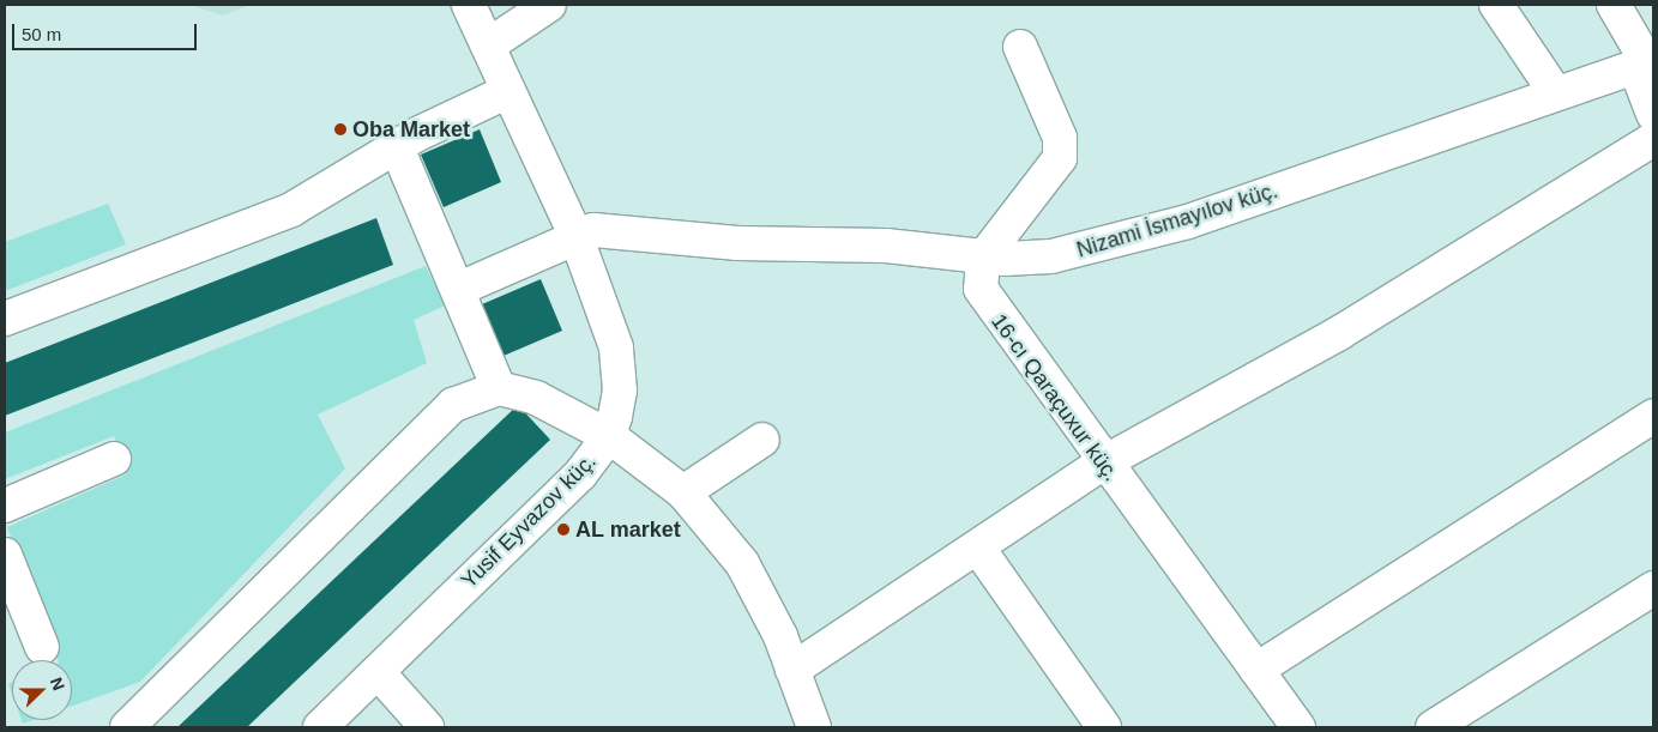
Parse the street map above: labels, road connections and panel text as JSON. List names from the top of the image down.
{
  "streets": {
    "street": ["Nizami İsmayılov küç.", "16-cı Qaraçuxur küç.", "Yusif Eyvazov küç."]
  },
  "crossings": [
    ["Nizami İsmayılov küç.", "16-cı Qaraçuxur küç."],
    ["Nizami İsmayılov küç.", "Yusif Eyvazov küç."]
  ],
  "places": ["Oba Market", "AL market"],
  "scale_bar": "50 m",
  "north": "right"
}
